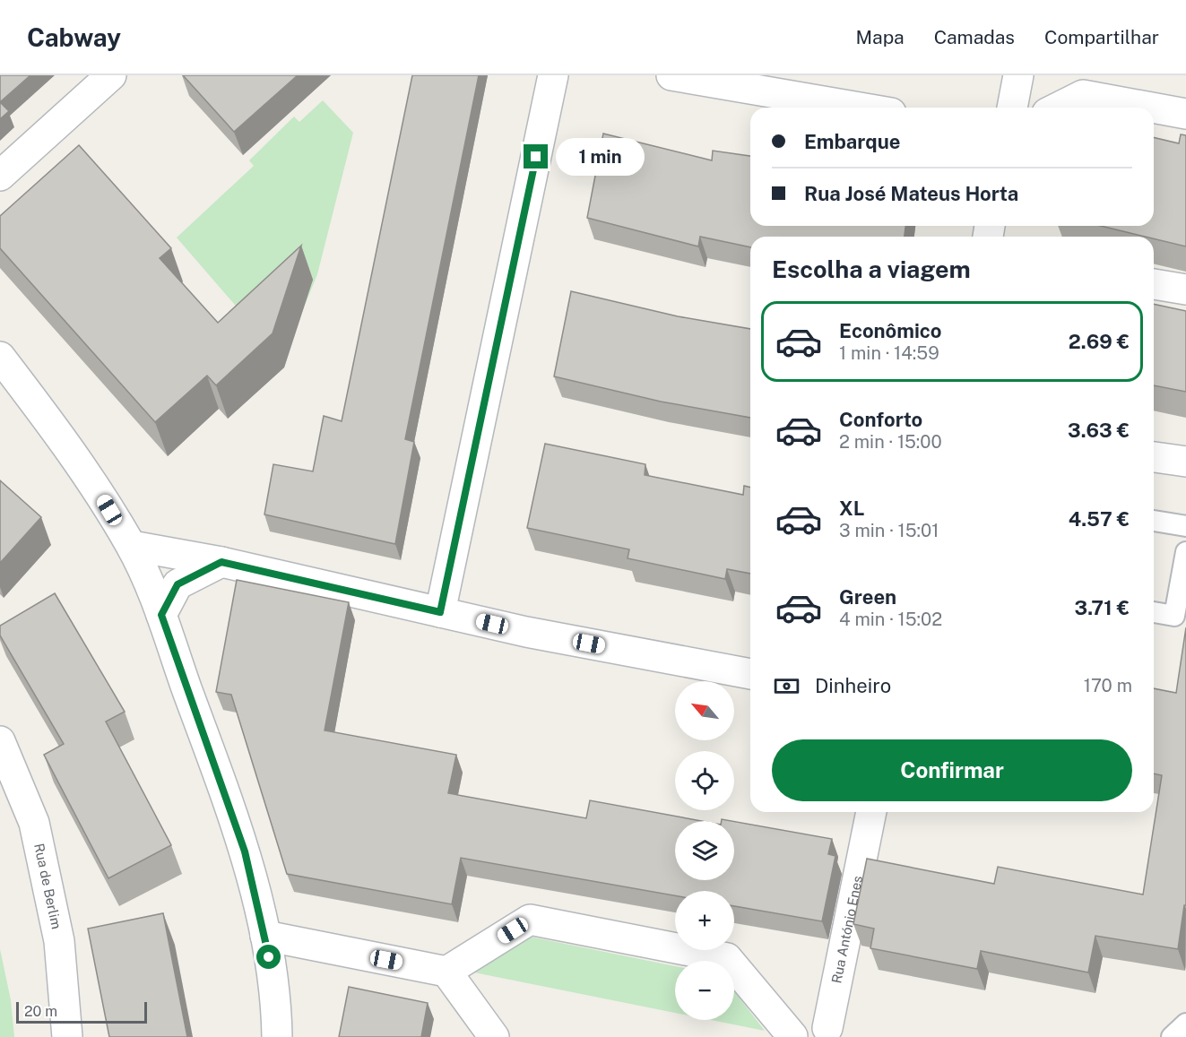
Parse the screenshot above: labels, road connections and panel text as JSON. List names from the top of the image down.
{
  "streets": {
    "street": ["Rua de Berlim", "Rua António Enes"]
  },
  "scale_bar": "20 m",
  "north": "top left",
  "page": {
    "header": "Cabway",
    "nav": ["Mapa", "Camadas", "Compartilhar"],
    "banner": ["Embarque", "Rua José Mateus Horta"],
    "bubble": "1 min",
    "heading": "Escolha a viagem",
    "list": [
      {
        "name": "Econômico",
        "note": "1 min · 14:59",
        "value": "2.69 €"
      },
      {
        "name": "Conforto",
        "note": "2 min · 15:00",
        "value": "3.63 €"
      },
      {
        "name": "XL",
        "note": "3 min · 15:01",
        "value": "4.57 €"
      },
      {
        "name": "Green",
        "note": "4 min · 15:02",
        "value": "3.71 €"
      }
    ],
    "pay": ["Dinheiro", "170 m"],
    "map_buttons": ["+", "−"],
    "buttons": "Confirmar",
    "scale": "20 m"
  }
}
